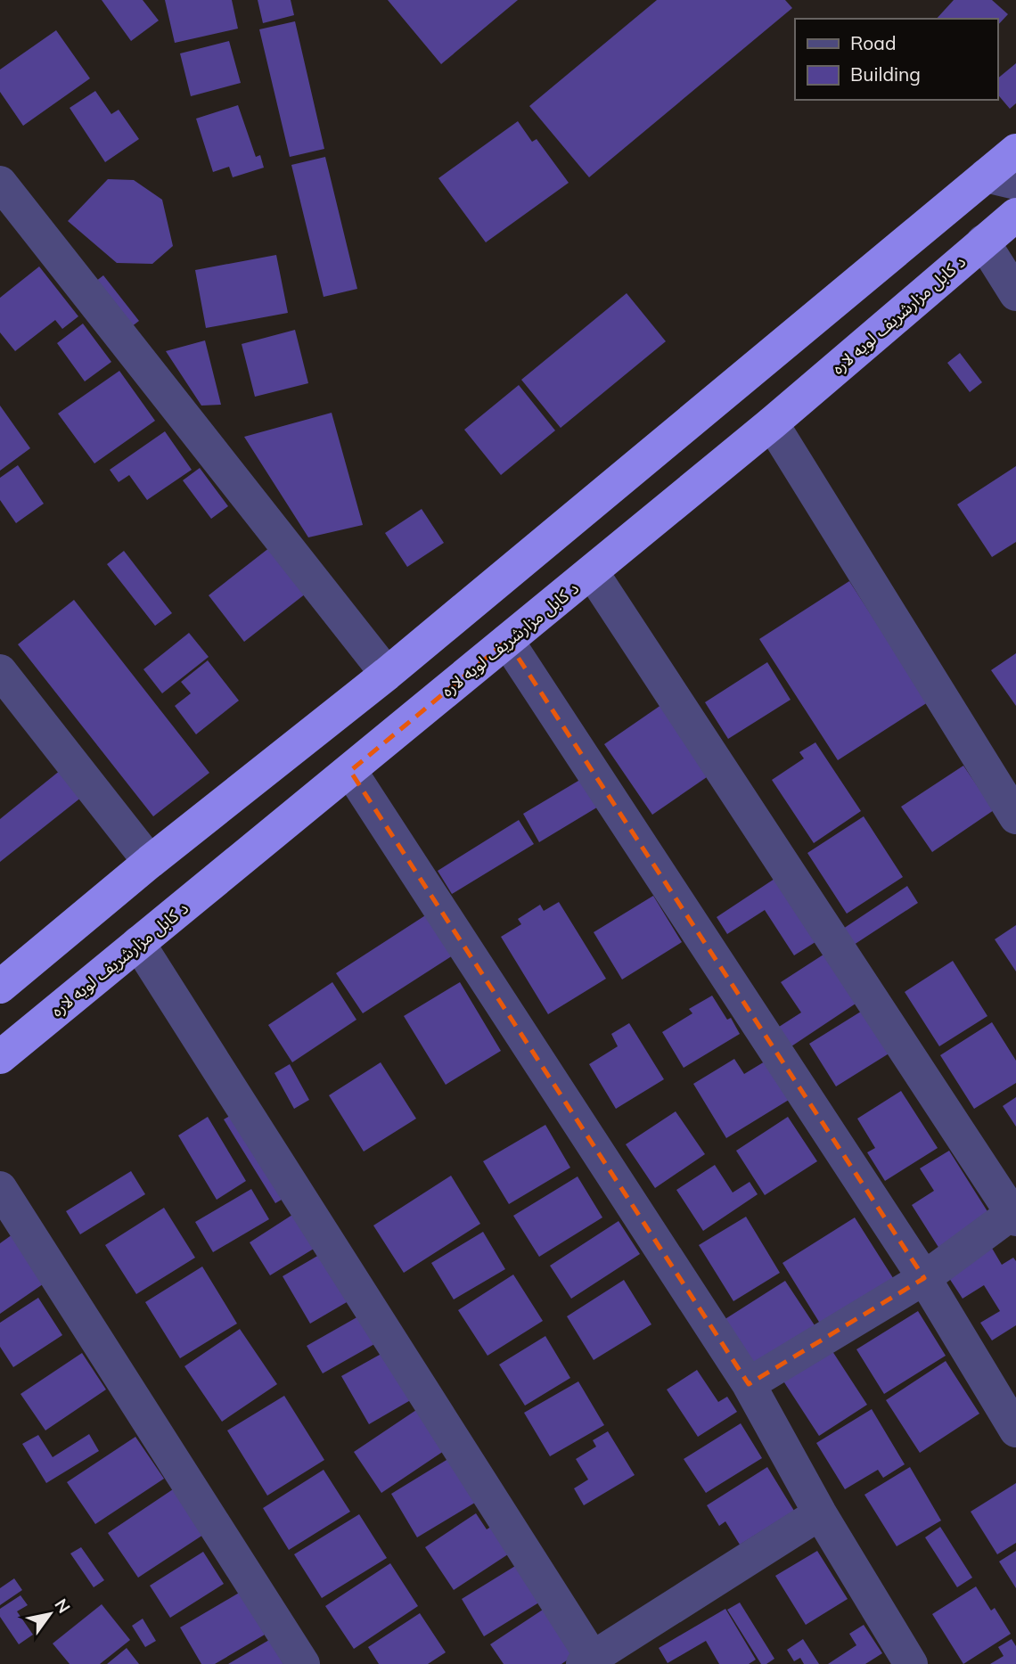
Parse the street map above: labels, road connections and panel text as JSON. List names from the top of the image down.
{
  "streets": {
    "highway": ["د کابل مزارشریف لویه لاره"]
  },
  "legend": ["Road", "Building"],
  "north": "top right"
}
